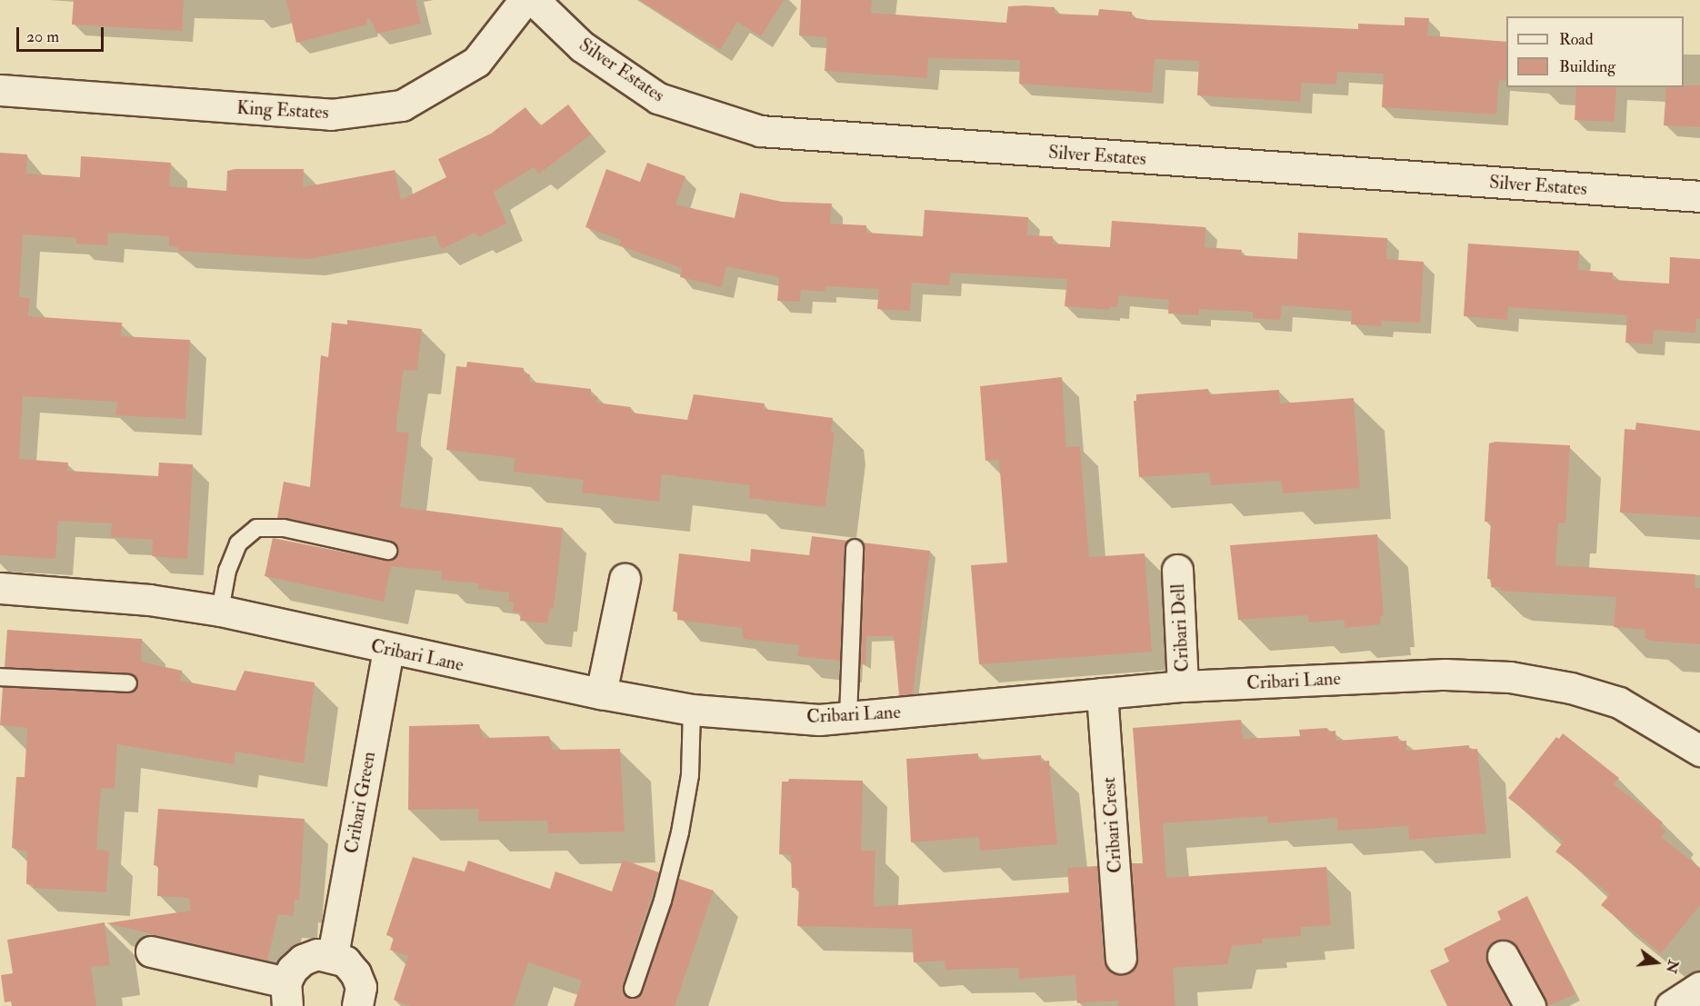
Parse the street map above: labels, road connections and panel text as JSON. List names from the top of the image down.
{
  "streets": {
    "street": [
      "Silver Estates",
      "King Estates",
      "Cribari Dell",
      "Cribari Lane",
      "Cribari Green",
      "Cribari Crest"
    ]
  },
  "crossings": [
    ["Cribari Dell", "Cribari Lane"],
    ["Cribari Lane", "Cribari Green"],
    ["Cribari Lane", "Cribari Crest"]
  ],
  "legend": ["Road", "Building"],
  "scale_bar": "20 m",
  "north": "right"
}
